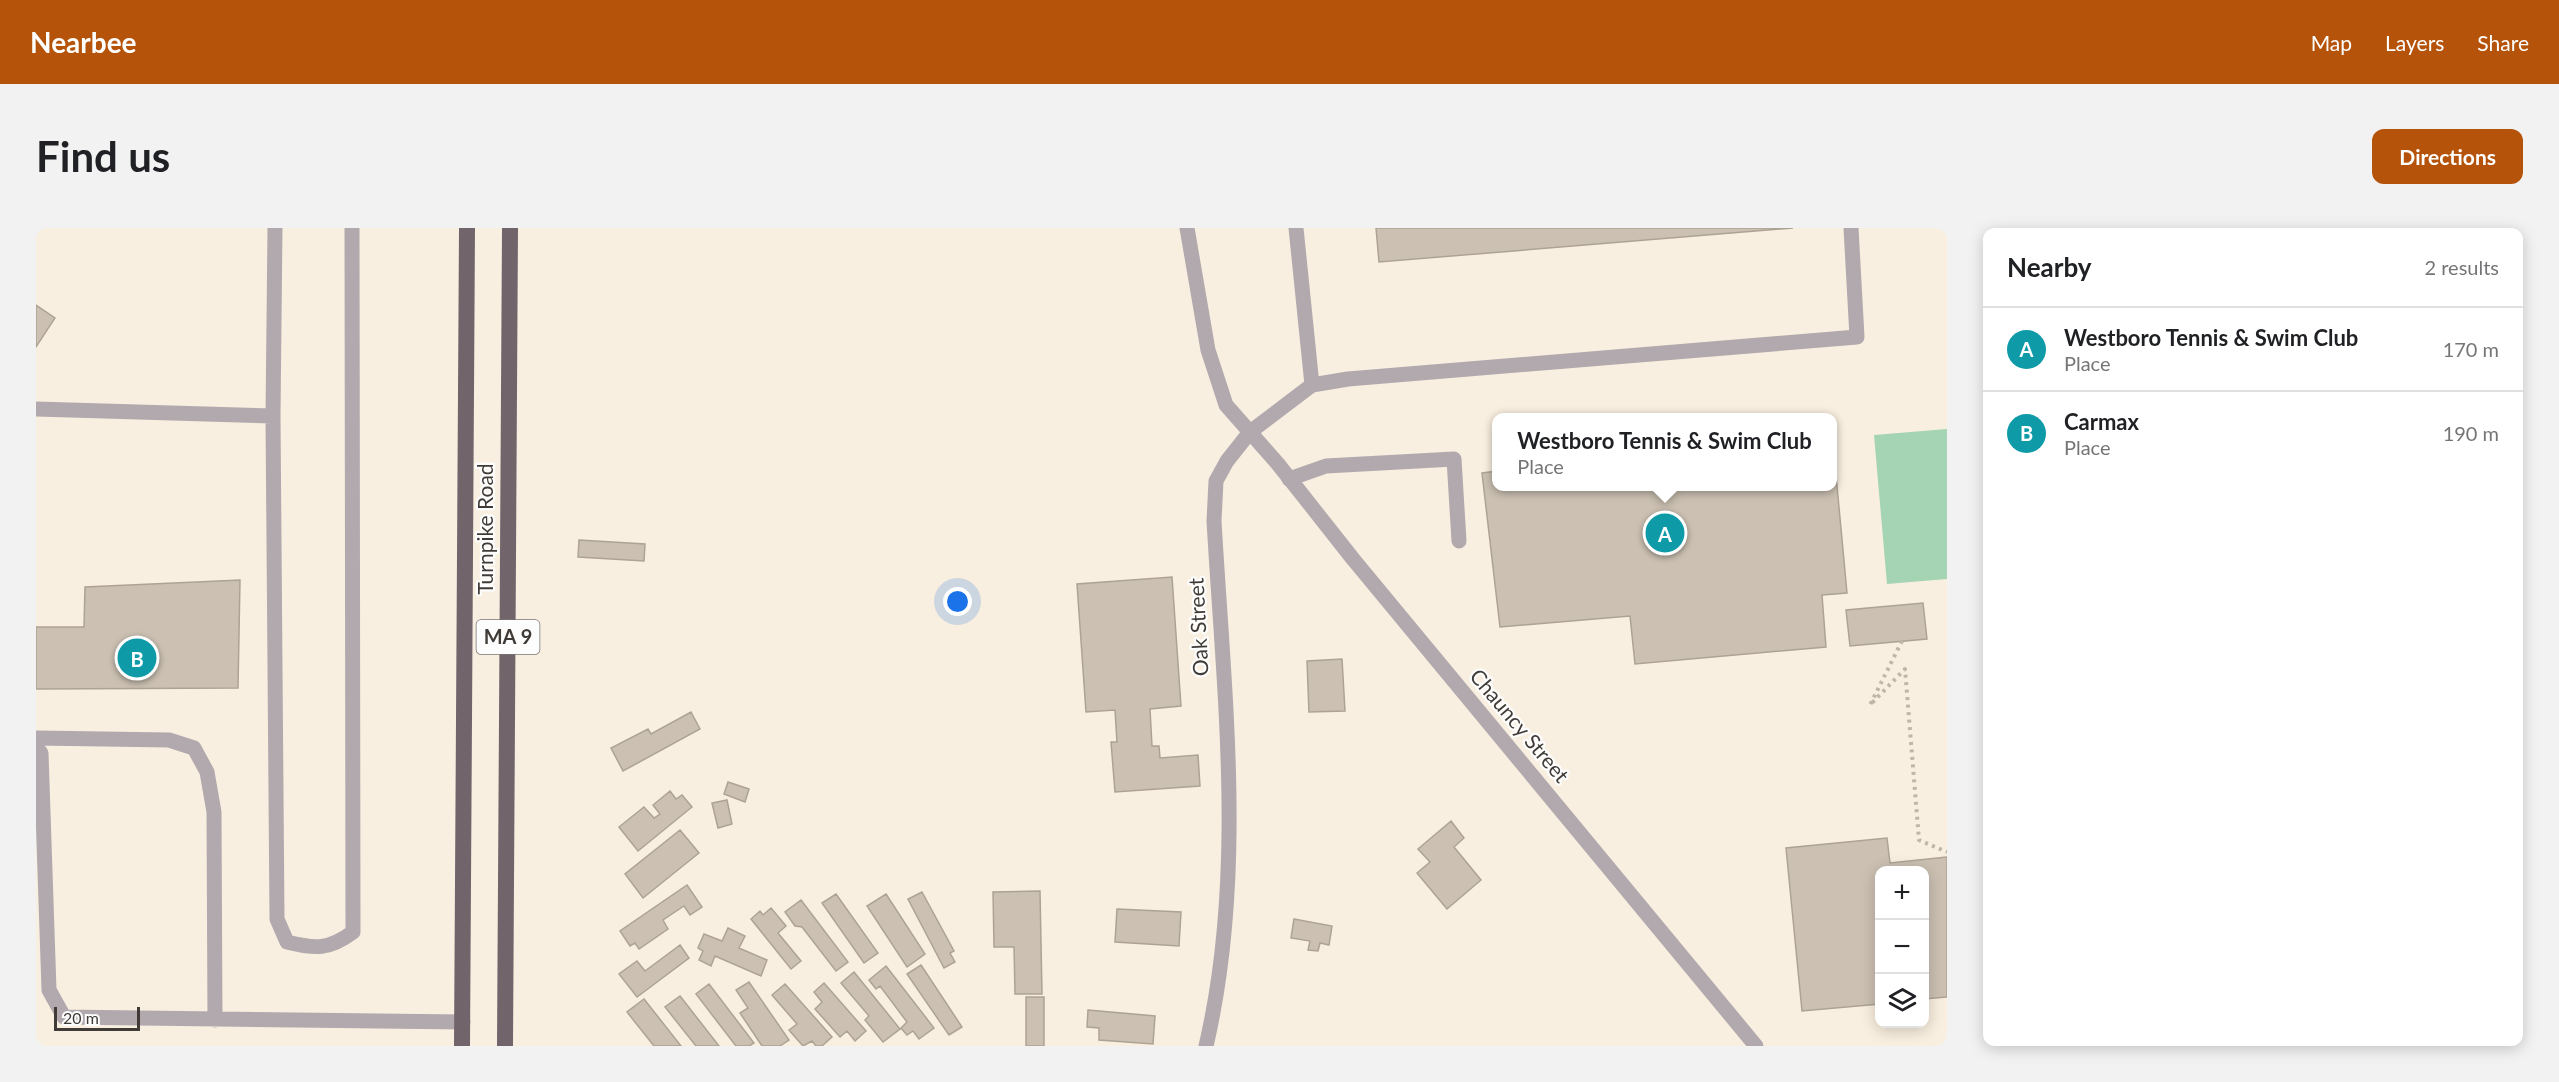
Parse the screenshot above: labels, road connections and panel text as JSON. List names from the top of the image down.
{
  "streets": {
    "highway": ["Turnpike Road", "MA 9"],
    "street": ["Oak Street", "Chauncy Street"]
  },
  "crossings": [
    ["Oak Street", "Chauncy Street"]
  ],
  "scale_bar": "20 m",
  "page": {
    "header": "Nearbee",
    "nav": ["Map", "Layers", "Share"],
    "buttons": "Directions",
    "title": "Find us",
    "heading": ["Nearby", "2 results"],
    "list": [
      {
        "mark": "A",
        "name": "Westboro Tennis & Swim Club",
        "note": "Place",
        "value": "170 m"
      },
      {
        "mark": "B",
        "name": "Carmax",
        "note": "Place",
        "value": "190 m"
      }
    ],
    "popup": ["Westboro Tennis & Swim Club", "Place"],
    "pins": ["A", "B"],
    "map_buttons": ["+", "−"],
    "scale": "20 m"
  }
}
